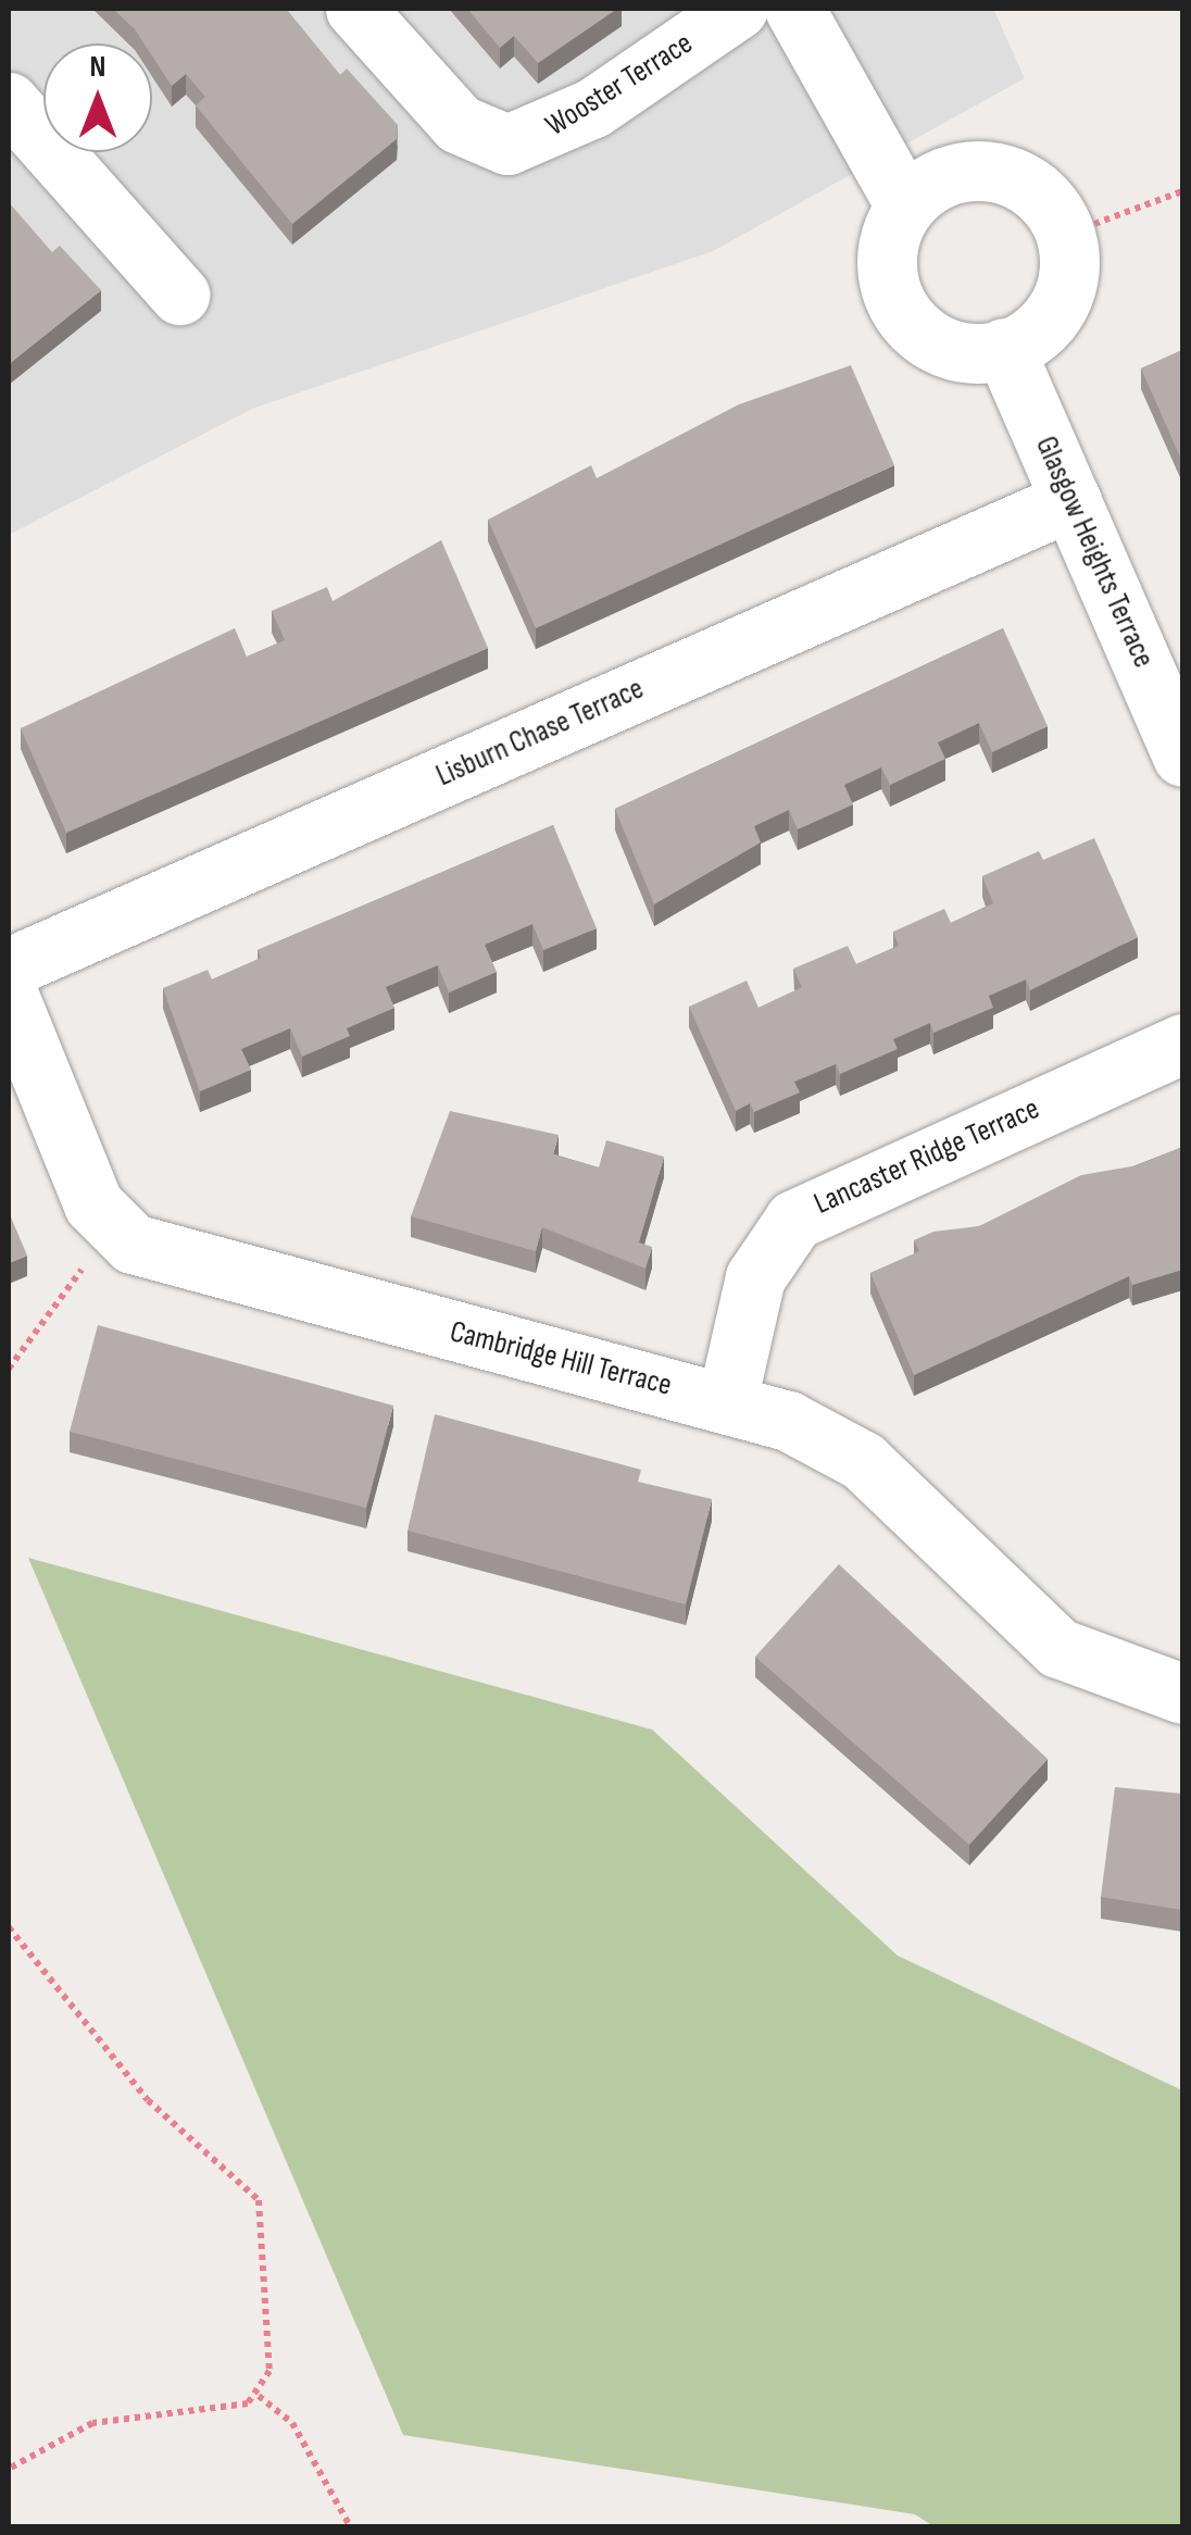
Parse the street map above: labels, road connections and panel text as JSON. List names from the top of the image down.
{
  "streets": {
    "street": [
      "Wooster Terrace",
      "Glasgow Heights Terrace",
      "Lisburn Chase Terrace",
      "Lancaster Ridge Terrace",
      "Cambridge Hill Terrace"
    ]
  },
  "crossings": [
    ["Glasgow Heights Terrace", "Lisburn Chase Terrace"],
    ["Lancaster Ridge Terrace", "Cambridge Hill Terrace"]
  ],
  "north": "top"
}
